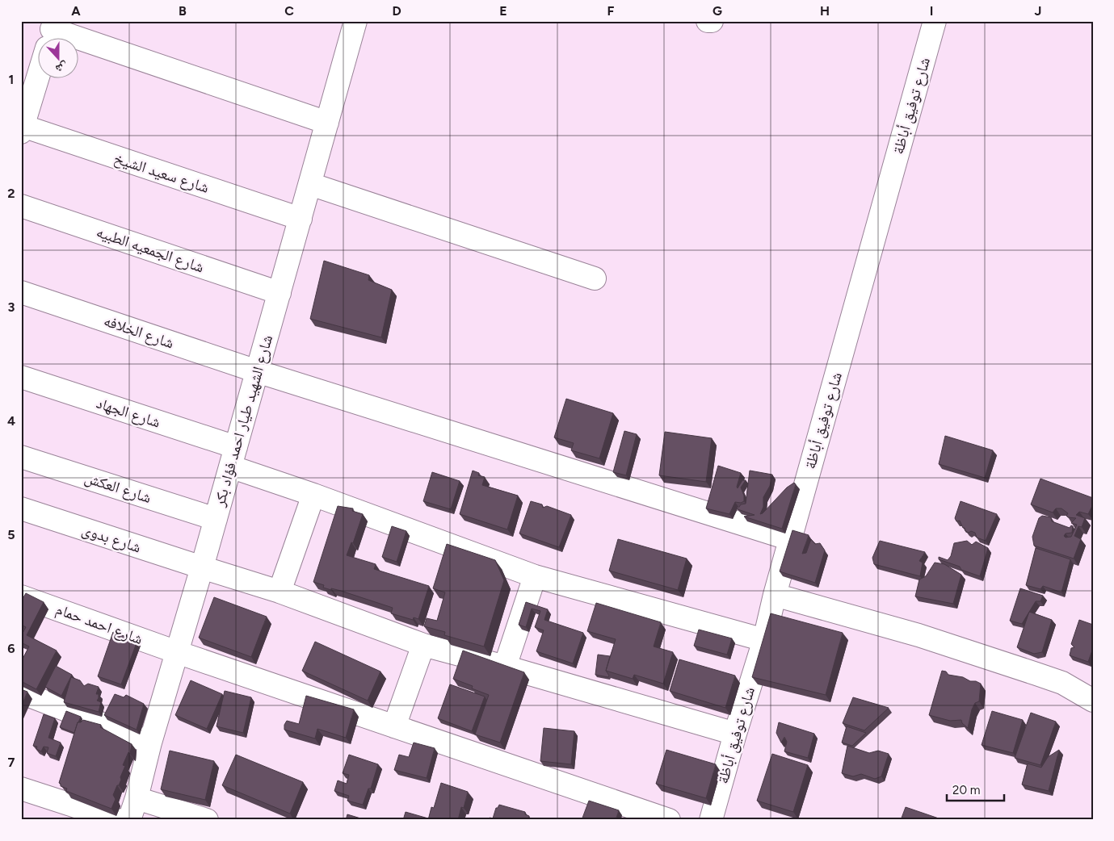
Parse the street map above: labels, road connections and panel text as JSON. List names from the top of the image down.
{
  "streets": {
    "street": [
      "شارع توفيق أباظة",
      "شارع سعيد الشيخ",
      "شارع الجمعيه الطبيه",
      "شارع الخلافه",
      "شارع الجهاد",
      "شارع الشهيد طيار احمد فؤاد بكر",
      "شارع العكش",
      "شارع بدوى",
      "شارع احمد حمام"
    ]
  },
  "crossings": [
    ["شارع توفيق أباظة", "شارع الخلافه"],
    ["شارع توفيق أباظة", "شارع الجهاد"],
    ["شارع توفيق أباظة", "شارع بدوى"],
    ["شارع سعيد الشيخ", "شارع الشهيد طيار احمد فؤاد بكر"],
    ["شارع الجمعيه الطبيه", "شارع الشهيد طيار احمد فؤاد بكر"],
    ["شارع الخلافه", "شارع الشهيد طيار احمد فؤاد بكر"],
    ["شارع الجهاد", "شارع الشهيد طيار احمد فؤاد بكر"],
    ["شارع الشهيد طيار احمد فؤاد بكر", "شارع العكش"],
    ["شارع الشهيد طيار احمد فؤاد بكر", "شارع بدوى"],
    ["شارع الشهيد طيار احمد فؤاد بكر", "شارع احمد حمام"]
  ],
  "scale_bar": "20 m",
  "north": "bottom",
  "grid": {
    "columns": [
      "A",
      "B",
      "C",
      "D",
      "E",
      "F",
      "G",
      "H",
      "I",
      "J"
    ],
    "rows": [
      "1",
      "2",
      "3",
      "4",
      "5",
      "6",
      "7"
    ]
  }
}
